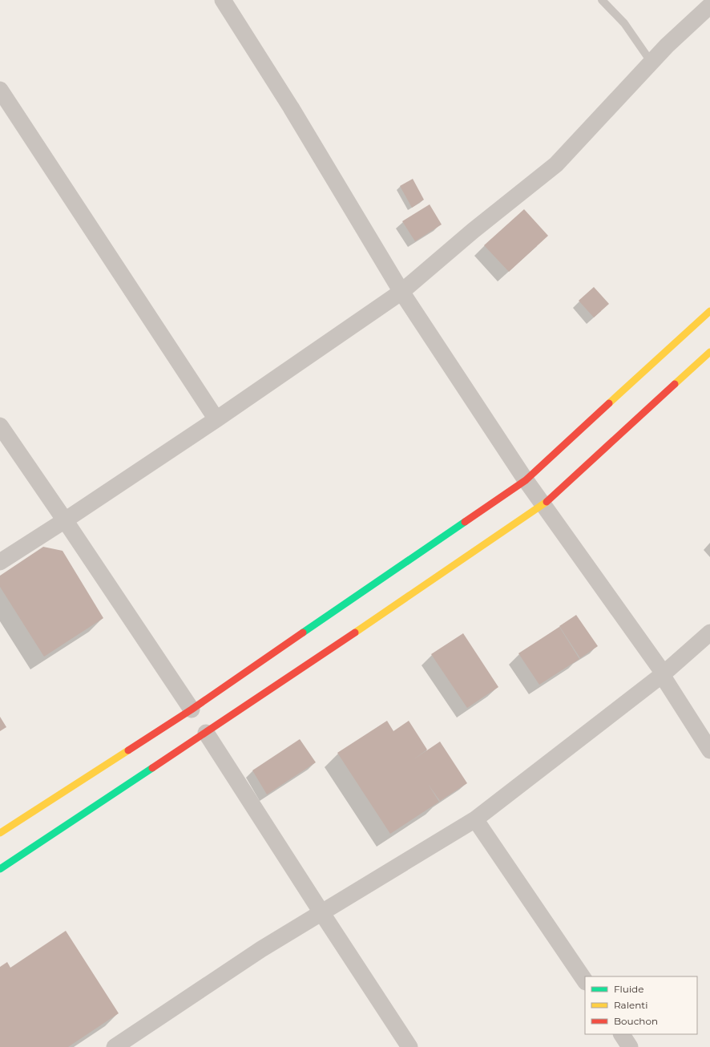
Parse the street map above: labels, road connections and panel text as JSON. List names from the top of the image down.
{
  "legend": ["Fluide", "Ralenti", "Bouchon"]
}
